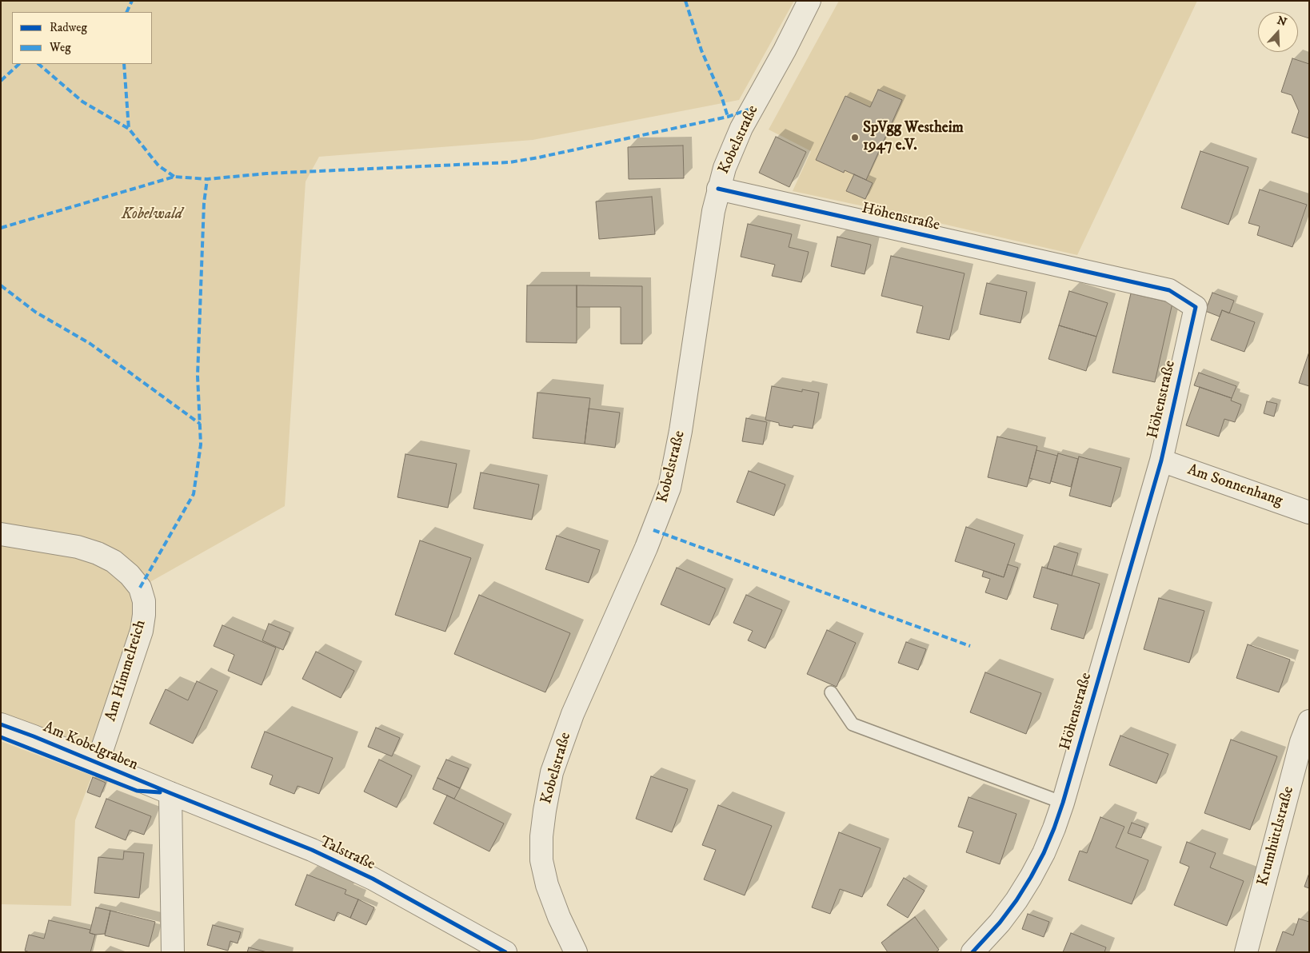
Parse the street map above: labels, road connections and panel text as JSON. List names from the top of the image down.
{
  "streets": {
    "street": [
      "Kobelstraße",
      "Höhenstraße",
      "Am Sonnenhang",
      "Am Himmelreich",
      "Am Kobelgraben",
      "Krumhüttlstraße",
      "Talstraße"
    ]
  },
  "crossings": [
    ["Kobelstraße", "Höhenstraße"],
    ["Höhenstraße", "Am Sonnenhang"],
    ["Am Himmelreich", "Am Kobelgraben"],
    ["Am Kobelgraben", "Talstraße"]
  ],
  "parks": ["Kobelwald"],
  "places": ["SpVgg Westheim 1947 e.V."],
  "legend": ["Radweg", "Weg"],
  "north": "top"
}
